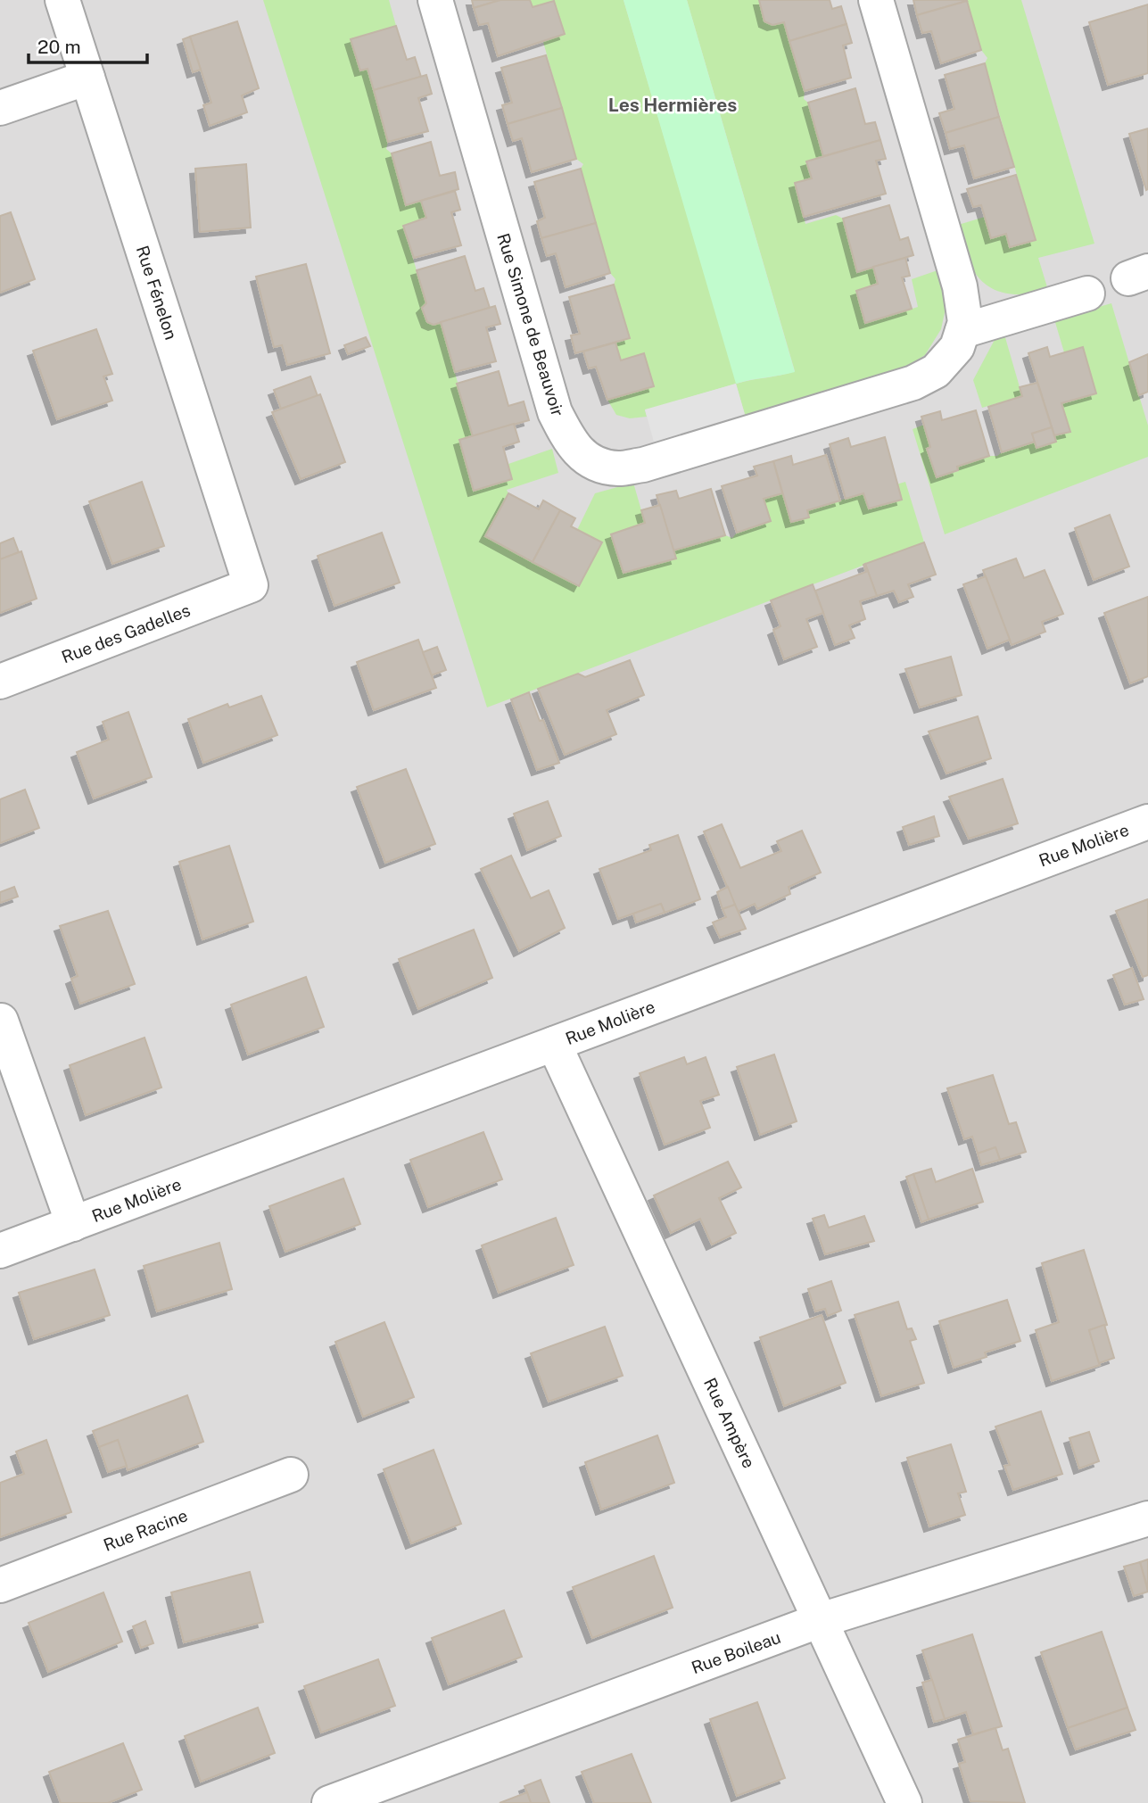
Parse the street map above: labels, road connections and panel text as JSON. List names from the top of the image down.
{
  "streets": {
    "street": [
      "Rue Fénelon",
      "Rue Simone de Beauvoir",
      "Rue des Gadelles",
      "Rue Molière",
      "Rue Ampère",
      "Rue Racine",
      "Rue Boileau"
    ]
  },
  "crossings": [
    ["Rue Fénelon", "Rue des Gadelles"],
    ["Rue Molière", "Rue Ampère"],
    ["Rue Ampère", "Rue Boileau"]
  ],
  "districts": ["Les Hermières"],
  "scale_bar": "20 m"
}
